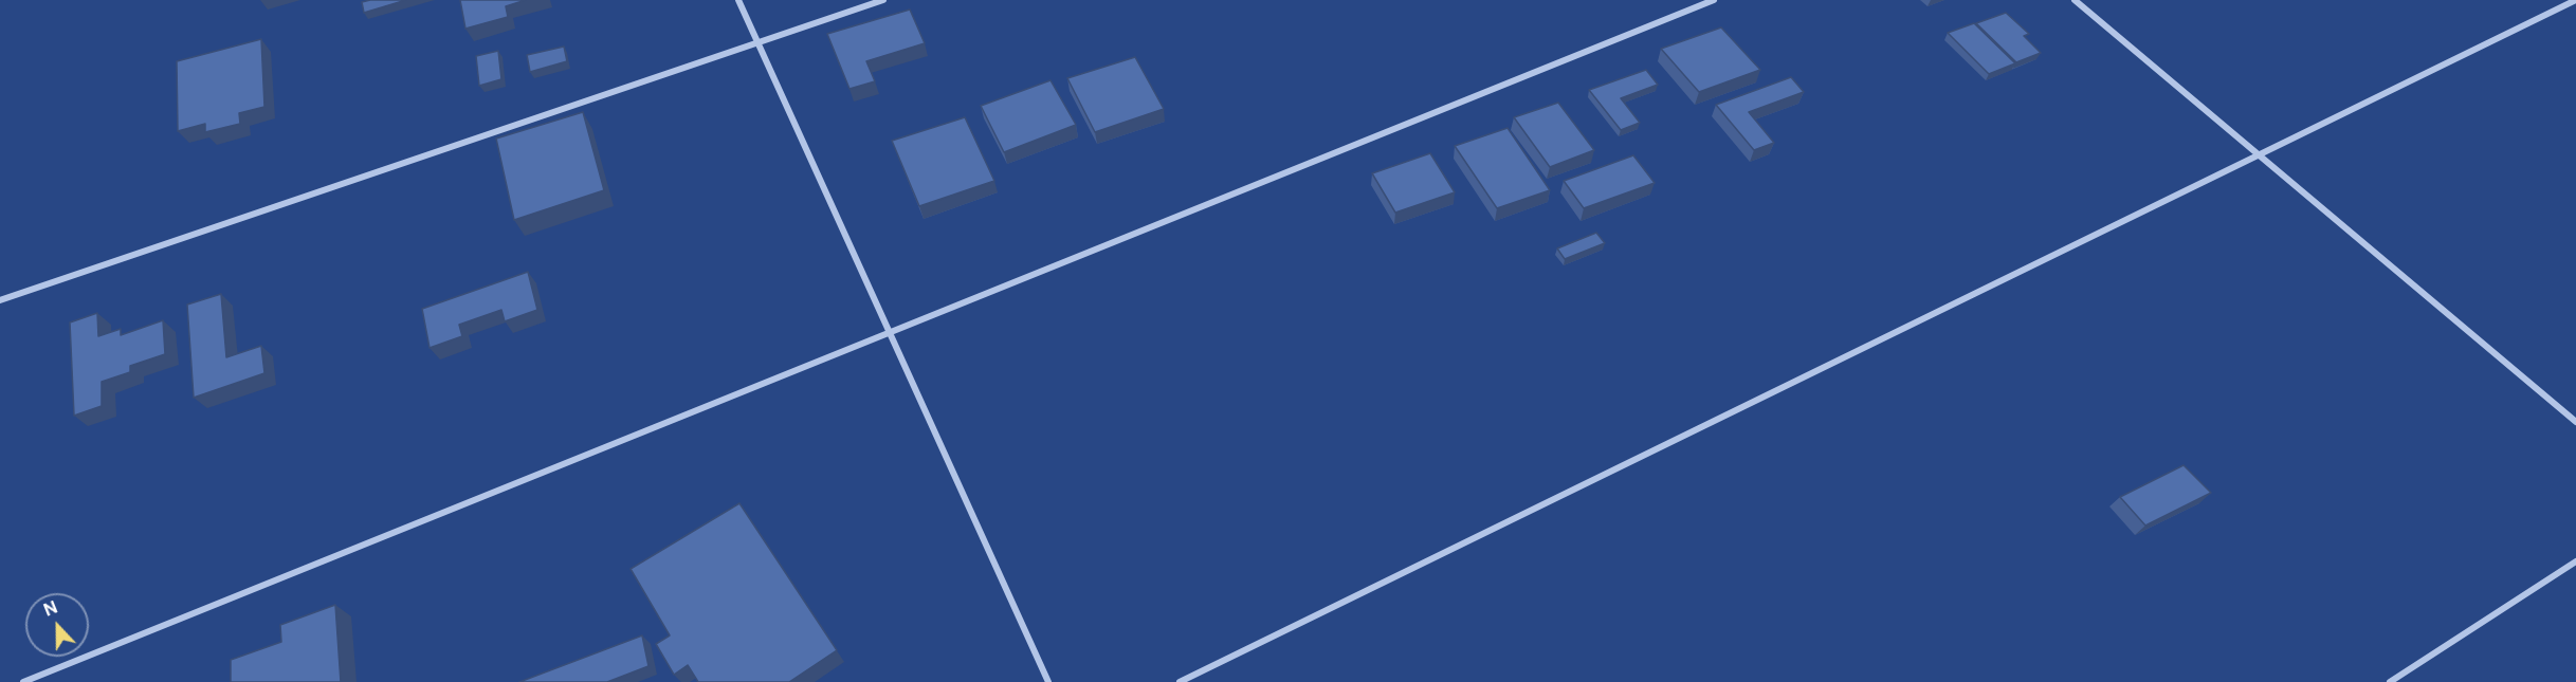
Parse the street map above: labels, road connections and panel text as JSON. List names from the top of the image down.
{
  "north": "top"
}
